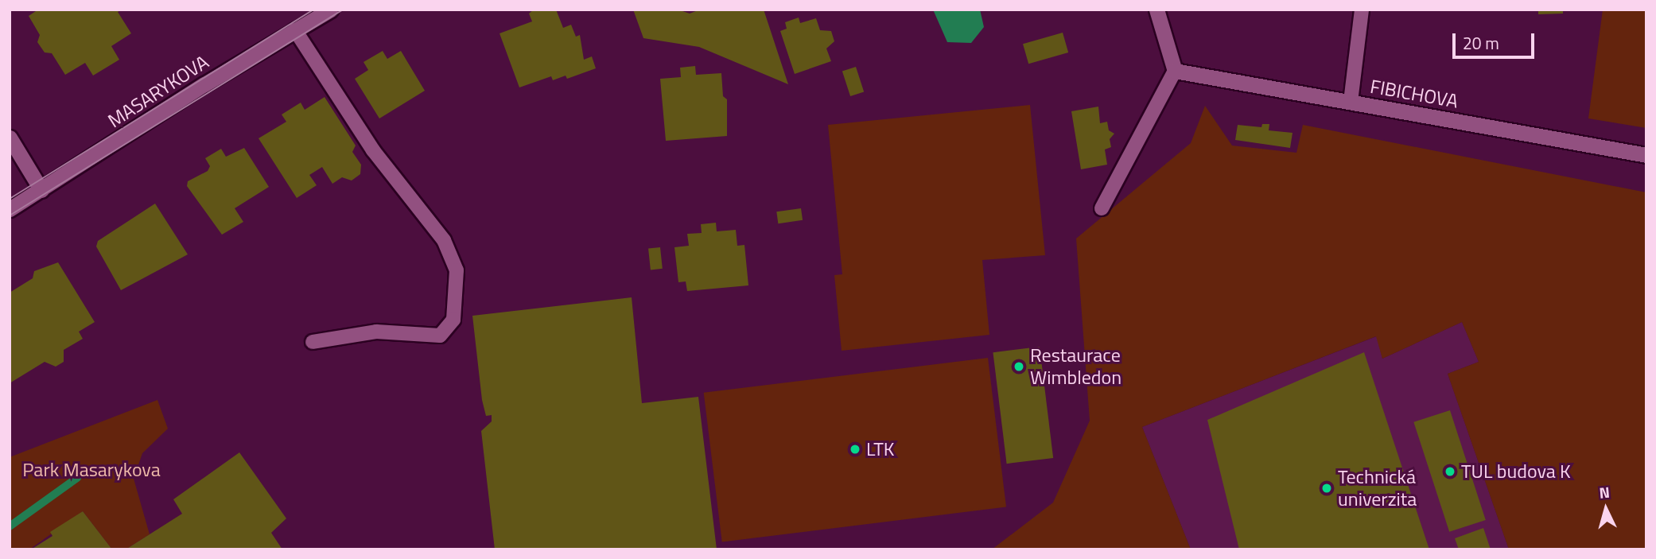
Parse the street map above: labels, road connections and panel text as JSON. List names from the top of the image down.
{
  "streets": {
    "street": ["MASARYKOVA", "FIBICHOVA"]
  },
  "parks": ["Park Masarykova"],
  "places": [
    "Restaurace Wimbledon",
    "LTK",
    "TUL budova K",
    "Technická univerzita"
  ],
  "scale_bar": "20 m",
  "north": "top"
}
